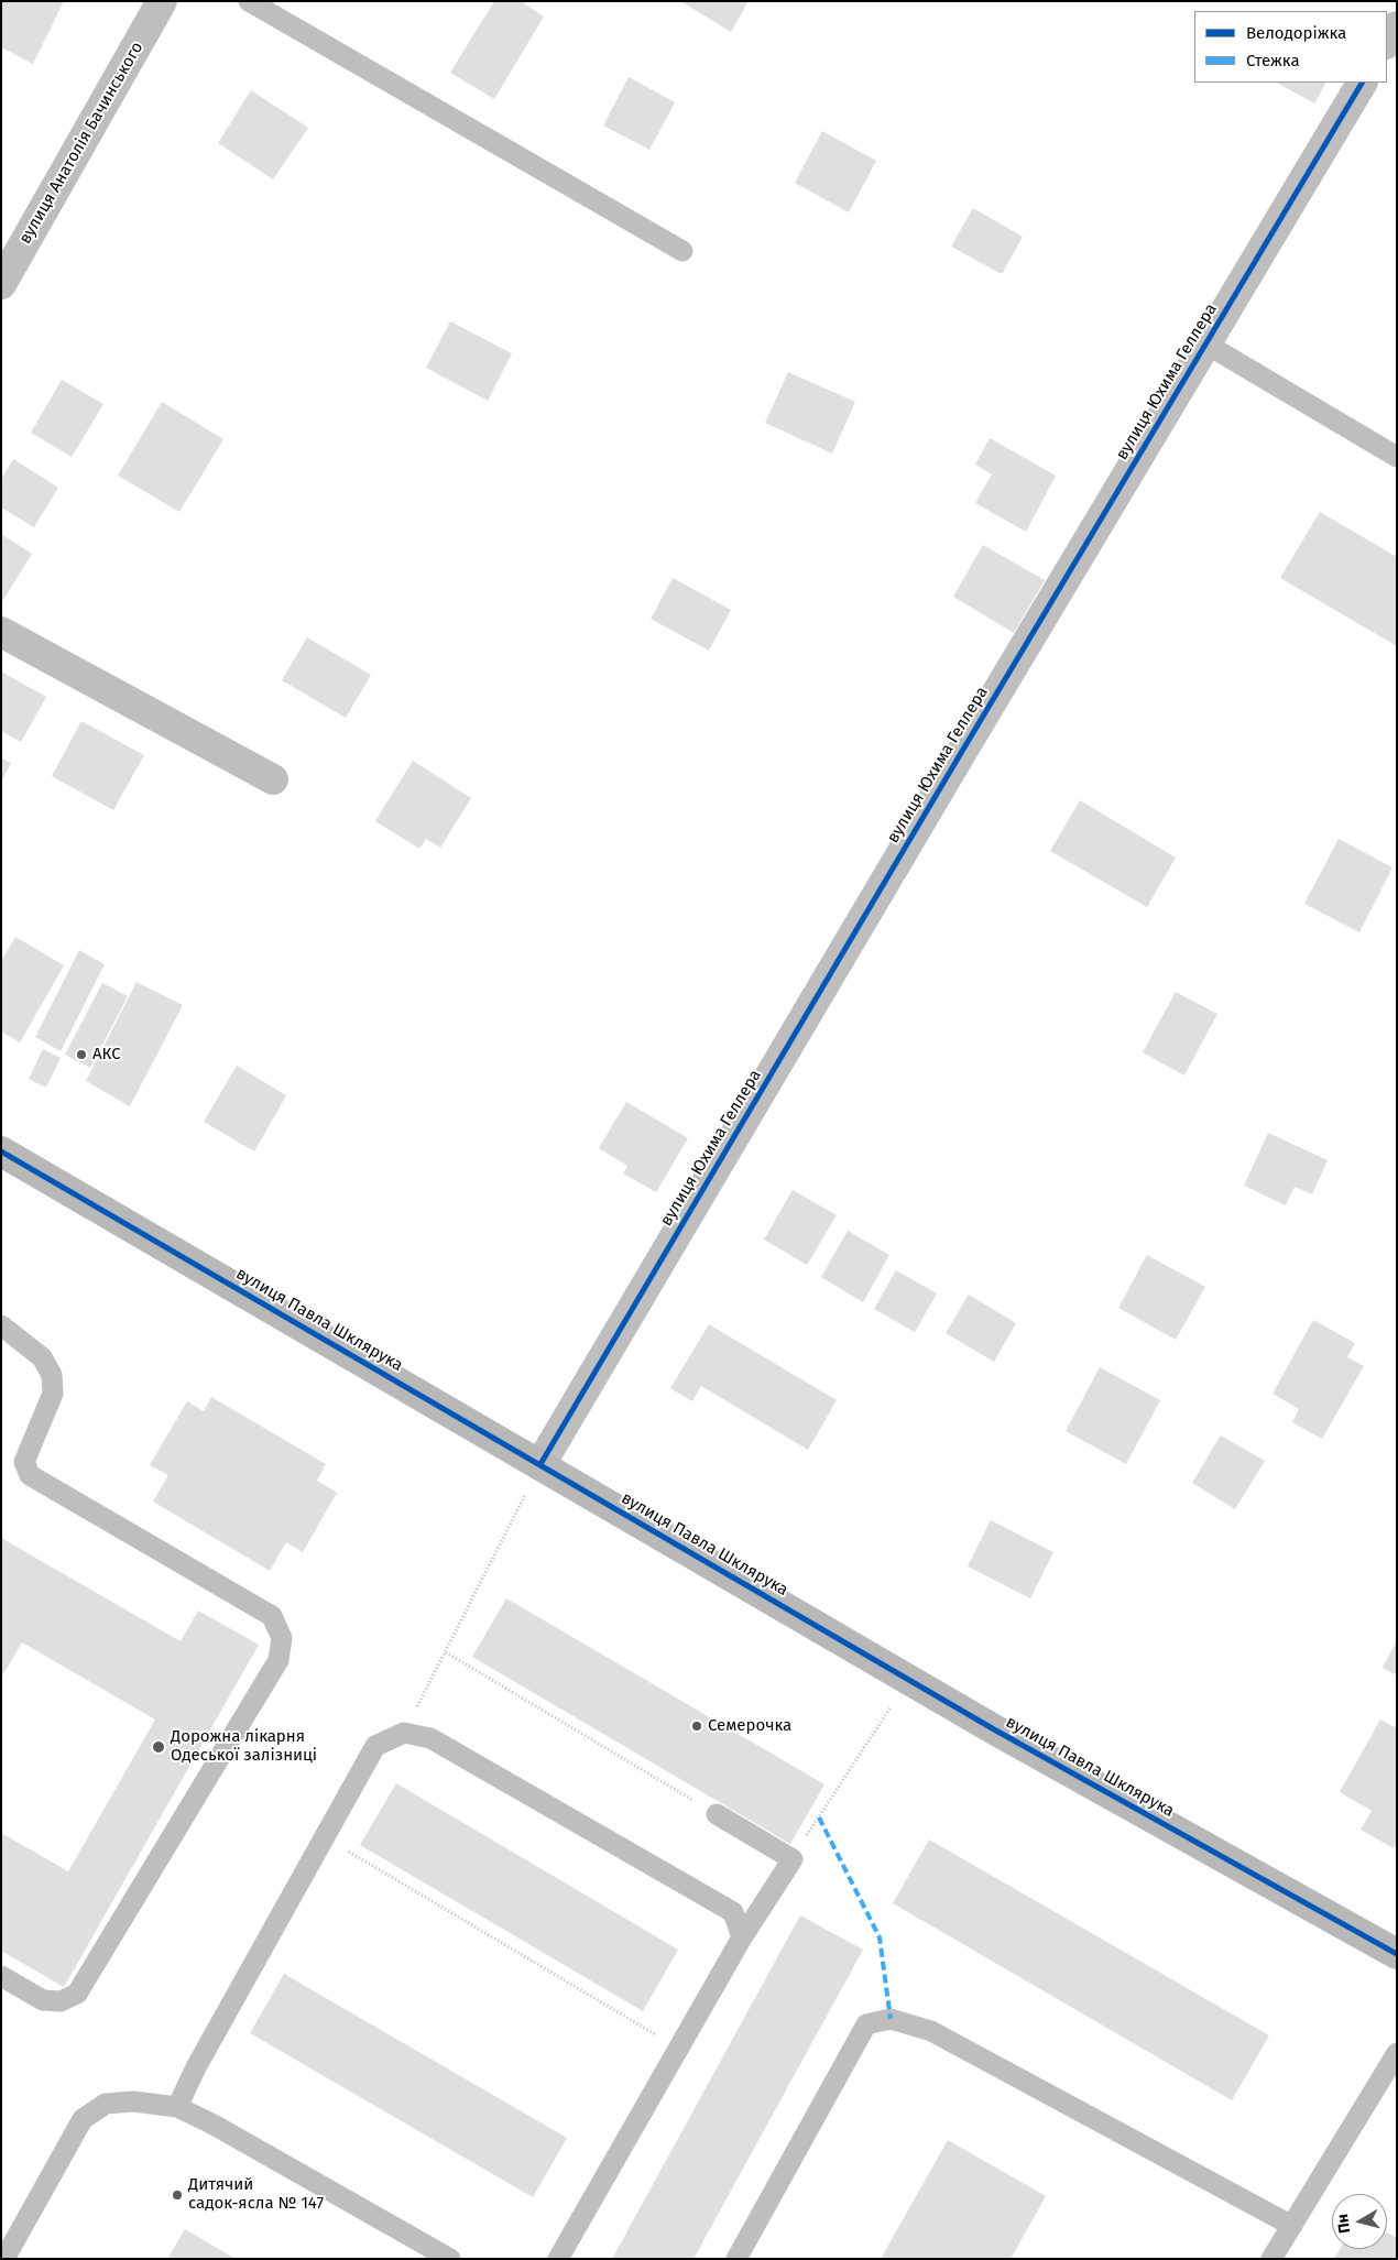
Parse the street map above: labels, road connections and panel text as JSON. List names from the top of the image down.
{
  "streets": {
    "street": ["вулиця Анатолія Бачинського", "вулиця Юхима Геллера", "вулиця Павла Шклярука"]
  },
  "crossings": [
    ["вулиця Юхима Геллера", "вулиця Павла Шклярука"]
  ],
  "places": [
    "АКС",
    "Семерочка",
    "Дорожна лікарня Одеської залізниці",
    "Дитячий садок-ясла № 147"
  ],
  "legend": ["Велодоріжка", "Стежка"],
  "north": "left"
}
